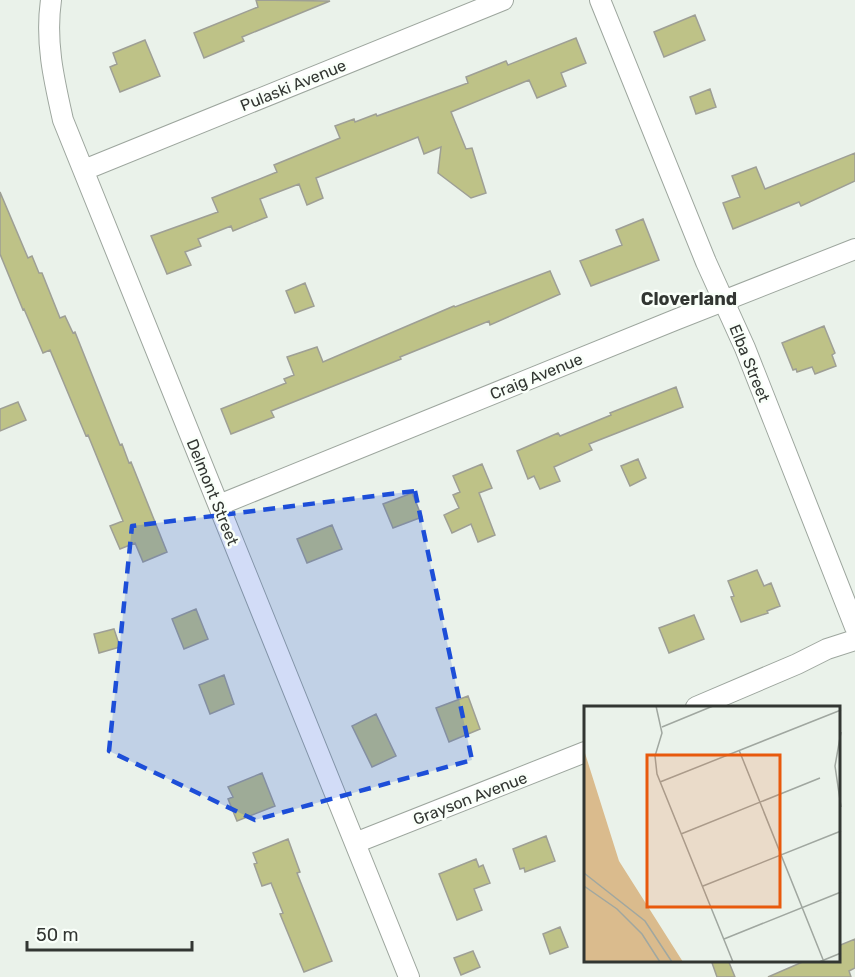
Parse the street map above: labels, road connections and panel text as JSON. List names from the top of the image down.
{
  "streets": {
    "street": [
      "Pulaski Avenue",
      "Elba Street",
      "Craig Avenue",
      "Delmont Street",
      "Grayson Avenue"
    ]
  },
  "crossings": [
    ["Pulaski Avenue", "Delmont Street"],
    ["Elba Street", "Craig Avenue"],
    ["Craig Avenue", "Delmont Street"],
    ["Delmont Street", "Grayson Avenue"]
  ],
  "districts": ["Cloverland"],
  "scale_bar": "50 m"
}
